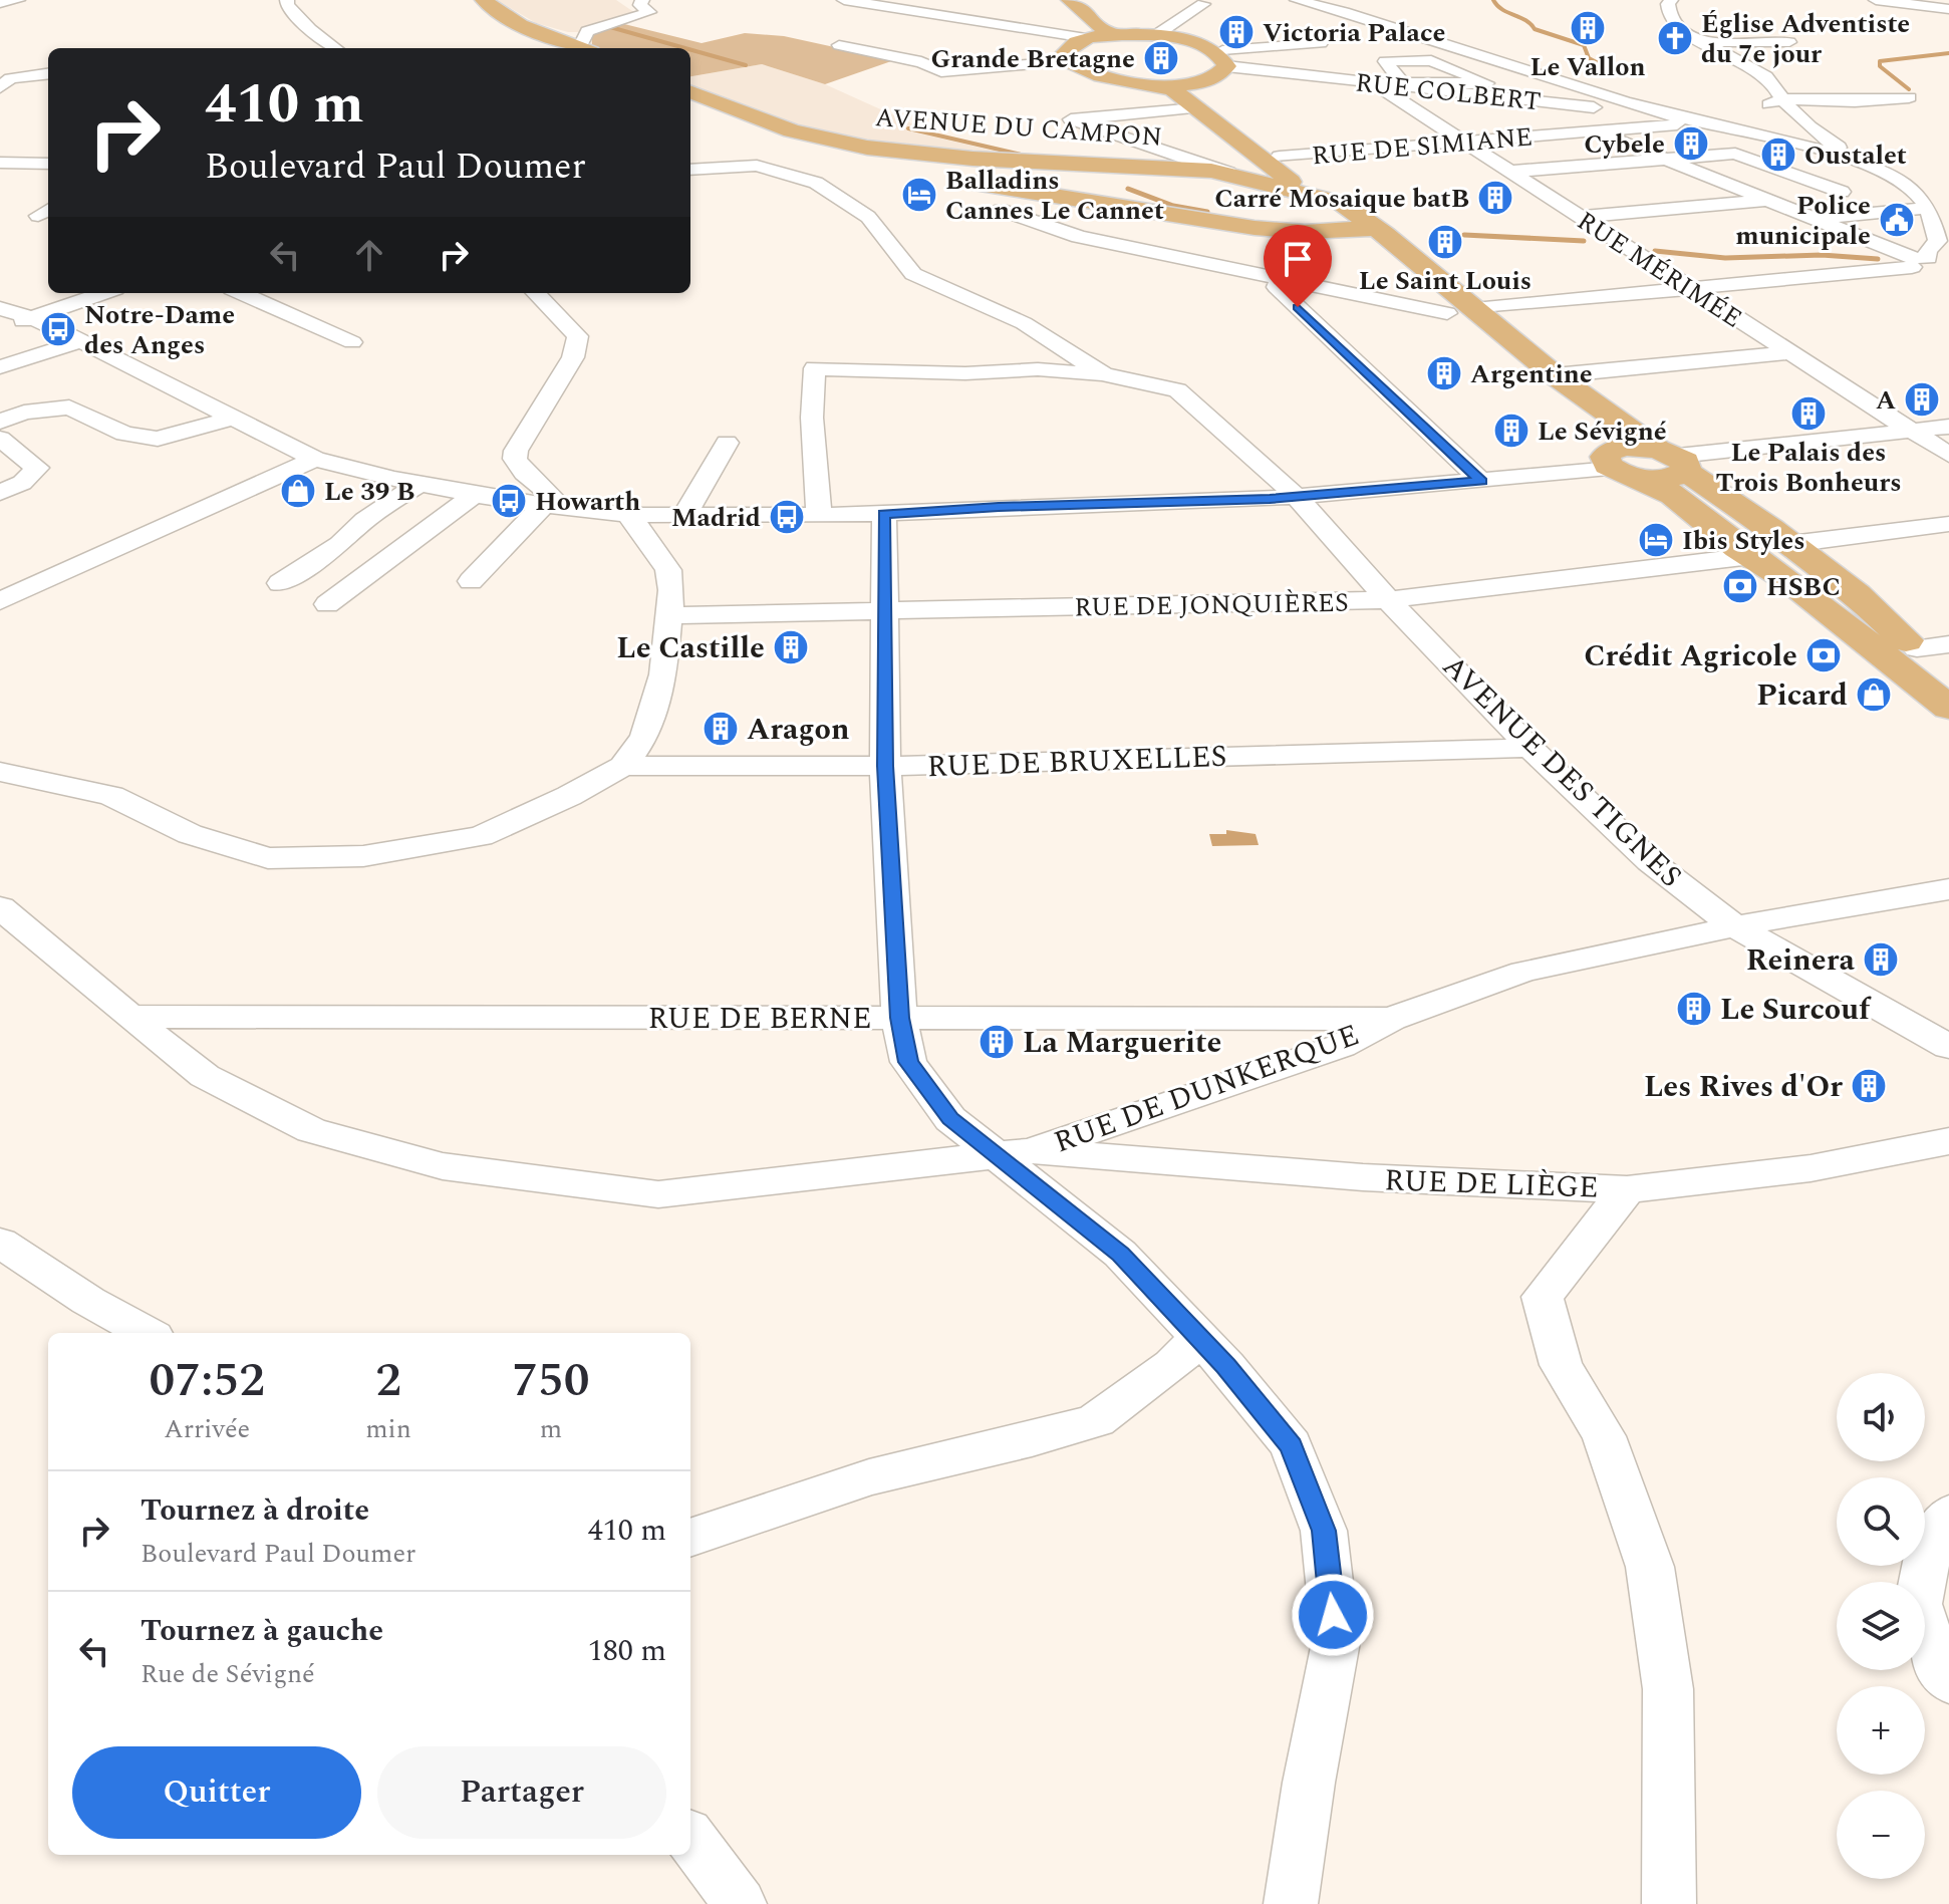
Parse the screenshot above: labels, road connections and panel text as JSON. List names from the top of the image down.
{
  "streets": {
    "main road": ["AVENUE DU CAMPON"],
    "street": [
      "RUE COLBERT",
      "RUE DE SIMIANE",
      "RUE MÉRIMÉE",
      "RUE DE JONQUIÈRES",
      "RUE DE BRUXELLES",
      "AVENUE DES TIGNES",
      "RUE DE BERNE",
      "RUE DE DUNKERQUE",
      "RUE DE LIÈGE"
    ]
  },
  "crossings": [
    ["RUE COLBERT", "RUE DE SIMIANE"],
    ["RUE COLBERT", "RUE MÉRIMÉE"],
    ["RUE DE SIMIANE", "RUE MÉRIMÉE"],
    ["RUE DE JONQUIÈRES", "AVENUE DES TIGNES"],
    ["RUE DE BRUXELLES", "AVENUE DES TIGNES"],
    ["AVENUE DES TIGNES", "RUE DE DUNKERQUE"],
    ["RUE DE BERNE", "RUE DE DUNKERQUE"],
    ["RUE DE DUNKERQUE", "RUE DE LIÈGE"]
  ],
  "places": {
    "building": [
      "Le Vallon",
      "Victoria Palace",
      "Grande Bretagne",
      "Cybele",
      "Oustalet",
      "Carré Mosaique batB",
      "Le Saint Louis",
      "Argentine",
      "A",
      "Le Palais des Trois Bonheurs",
      "Le Sévigné",
      "Le Castille",
      "Aragon",
      "Reinera",
      "Le Surcouf",
      "La Marguerite",
      "Les Rives d'Or"
    ],
    "church": ["Église Adventiste du 7e jour"],
    "hotel": ["Balladins Cannes Le Cannet", "Ibis Styles"],
    "public building": ["Police municipale"],
    "bus stop": ["Notre-Dame des Anges", "Howarth", "Madrid"],
    "shop": ["Le 39 B", "Picard"],
    "bank": ["HSBC", "Crédit Agricole"]
  },
  "page": {
    "turn": ["410 m", "Boulevard Paul Doumer"],
    "eta": [
      "07:52",
      "Arrivée",
      "2",
      "min",
      "750",
      "m"
    ],
    "map_buttons": ["+", "−"],
    "list": [
      {
        "name": "Tournez à droite",
        "note": "Boulevard Paul Doumer",
        "value": "410 m"
      },
      {
        "name": "Tournez à gauche",
        "note": "Rue de Sévigné",
        "value": "180 m"
      }
    ],
    "buttons": ["Quitter", "Partager"]
  }
}
